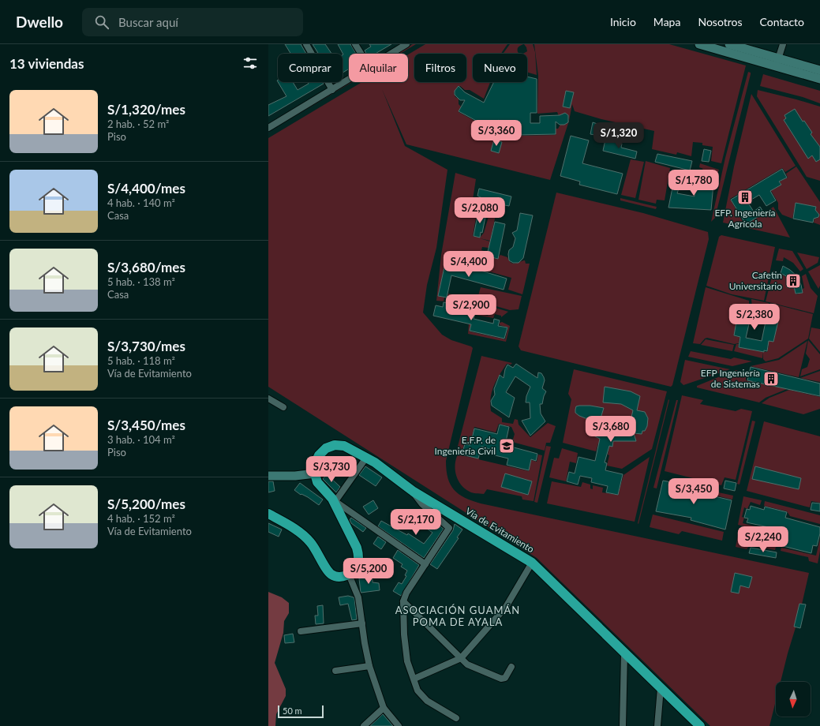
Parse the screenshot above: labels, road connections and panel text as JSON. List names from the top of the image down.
{
  "streets": {
    "highway": ["Vía de Evitamiento"]
  },
  "districts": ["ASOCIACIÓN GUAMÁN POMA DE AYALA"],
  "places": {
    "building": ["EFP. Ingeniería Agrícola", "Cafetin Universitario", "EFP Ingeniería de Sistemas"],
    "school or university": ["E.F.P. de Ingeniería Civil"]
  },
  "scale_bar": "50 m",
  "north": "bottom",
  "page": {
    "header": "Dwello",
    "search": "Buscar aquí",
    "nav": [
      "Inicio",
      "Mapa",
      "Nosotros",
      "Contacto"
    ],
    "heading": "13 viviendas",
    "chip": [
      "Comprar",
      "Alquilar",
      "Filtros",
      "Nuevo"
    ],
    "list": [
      {
        "name": "S/1,320/mes",
        "note": "2 hab. · 52 m² · Piso"
      },
      {
        "name": "S/4,400/mes",
        "note": "4 hab. · 140 m² · Casa"
      },
      {
        "name": "S/3,680/mes",
        "note": "5 hab. · 138 m² · Casa"
      },
      {
        "name": "S/3,730/mes",
        "note": "5 hab. · 118 m² · Vía de Evitamiento"
      },
      {
        "name": "S/3,450/mes",
        "note": "3 hab. · 104 m² · Piso"
      },
      {
        "name": "S/5,200/mes",
        "note": "4 hab. · 152 m² · Vía de Evitamiento"
      }
    ],
    "price": [
      "S/3,360",
      "S/1,320",
      "S/1,780",
      "S/2,080",
      "S/4,400",
      "S/2,900",
      "S/2,380",
      "S/3,680",
      "S/3,730",
      "S/3,450",
      "S/2,170",
      "S/2,240",
      "S/5,200"
    ],
    "scale": "50 m"
  }
}
